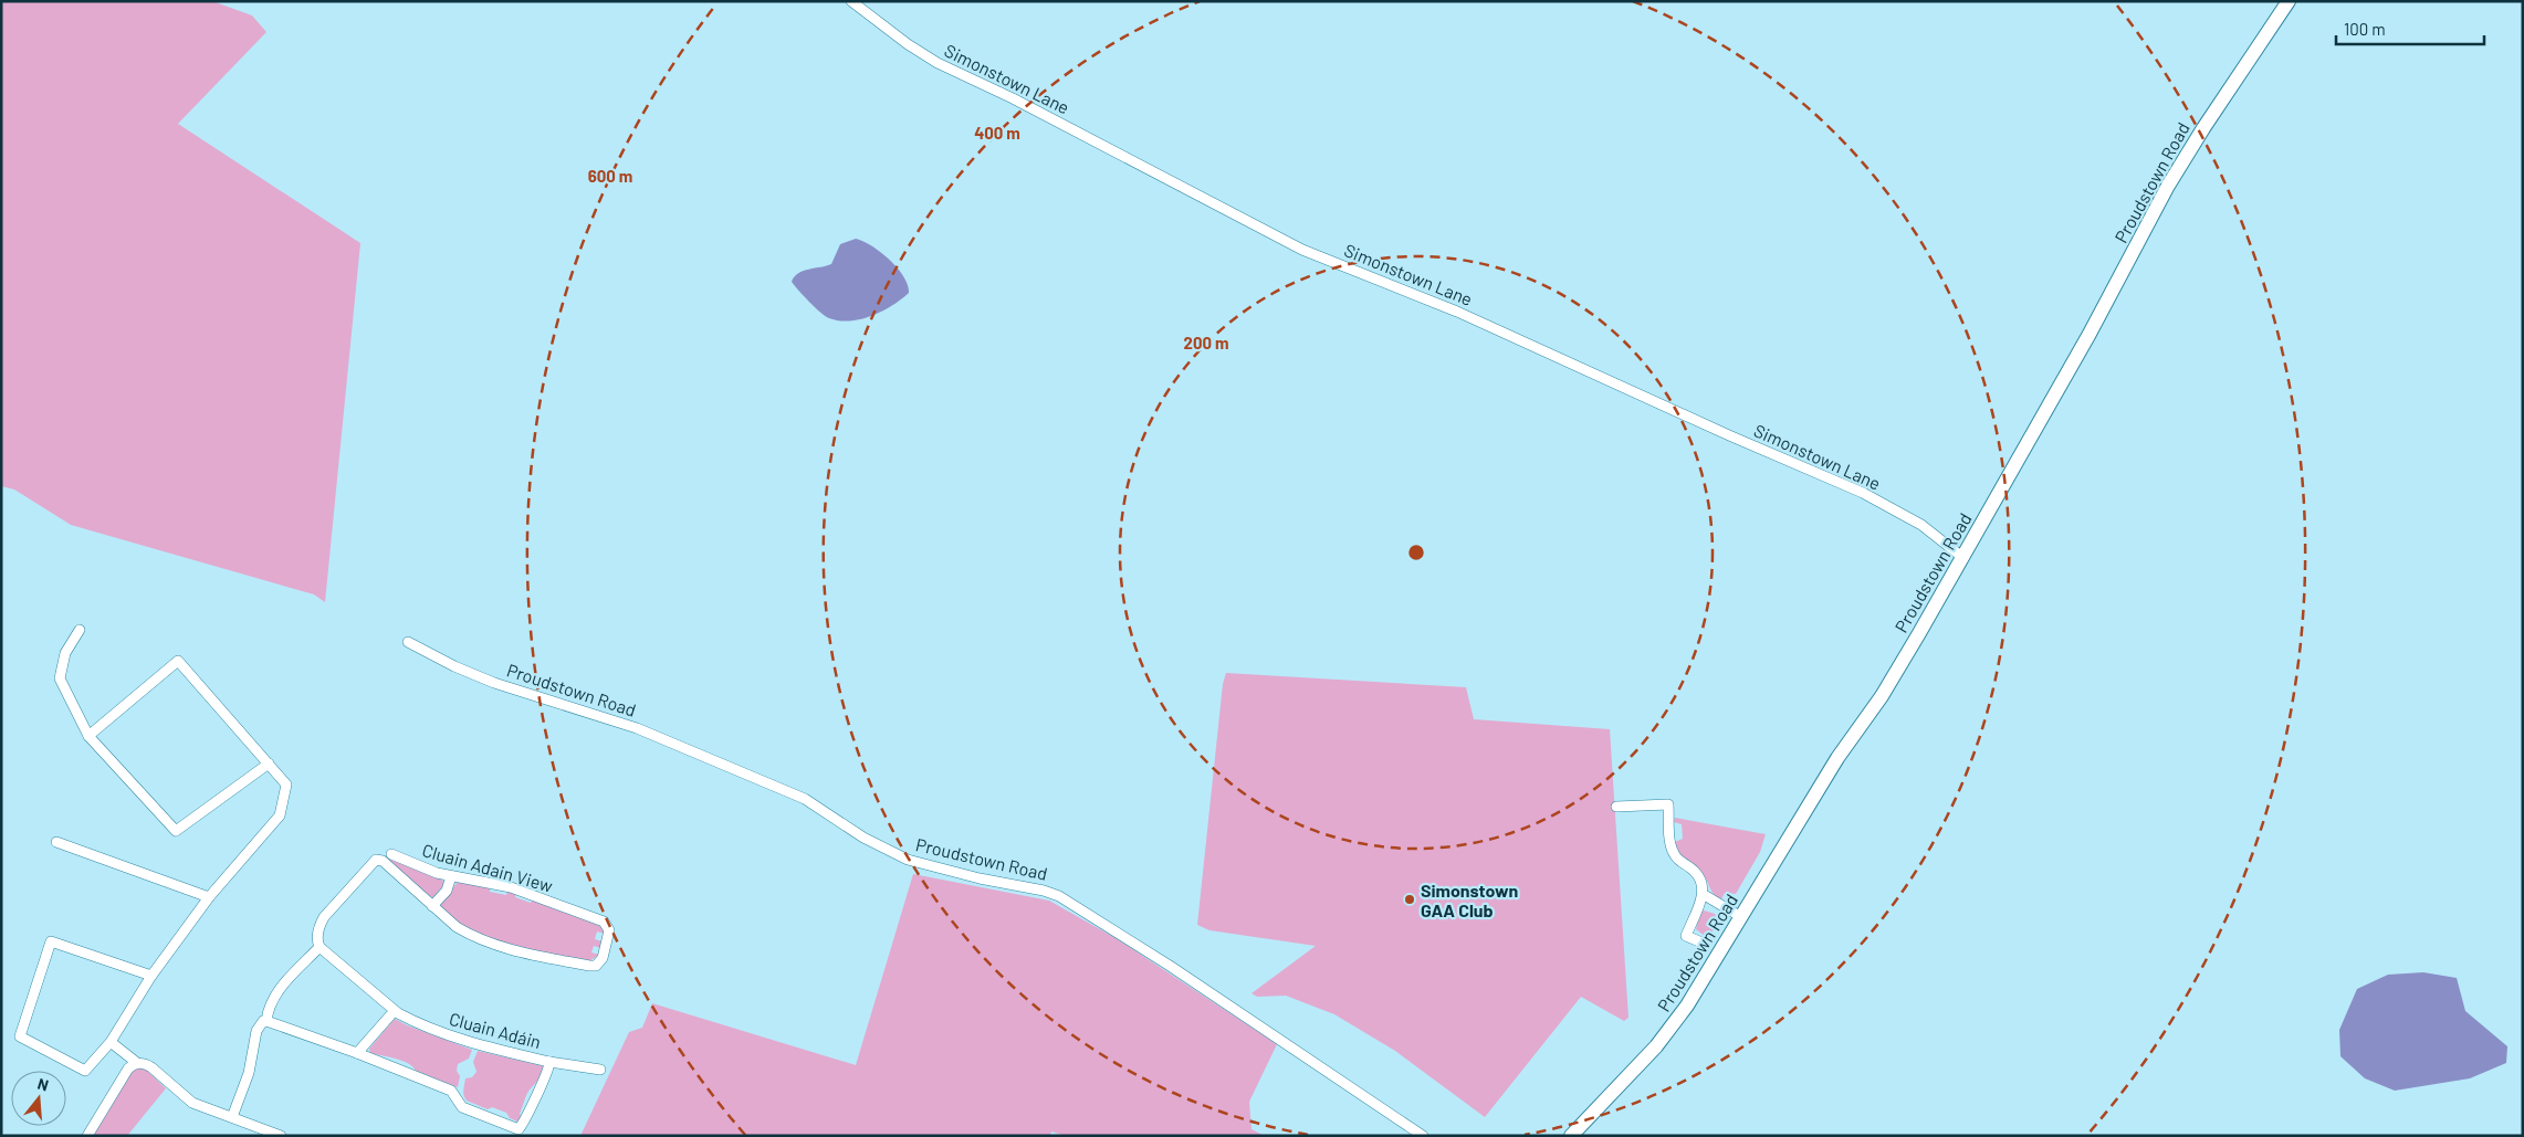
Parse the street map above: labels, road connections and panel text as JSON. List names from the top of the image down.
{
  "streets": {
    "main road": ["Proudstown Road"],
    "street": ["Simonstown Lane", "Cluain Adain View", "Cluain Adáin"]
  },
  "crossings": [
    ["Simonstown Lane", "Proudstown Road"],
    ["Cluain Adain View", "Cluain Adáin"]
  ],
  "places": ["Simonstown GAA Club"],
  "scale_bar": "100 m",
  "north": "top",
  "rings": ["400 m", "600 m", "200 m"]
}
